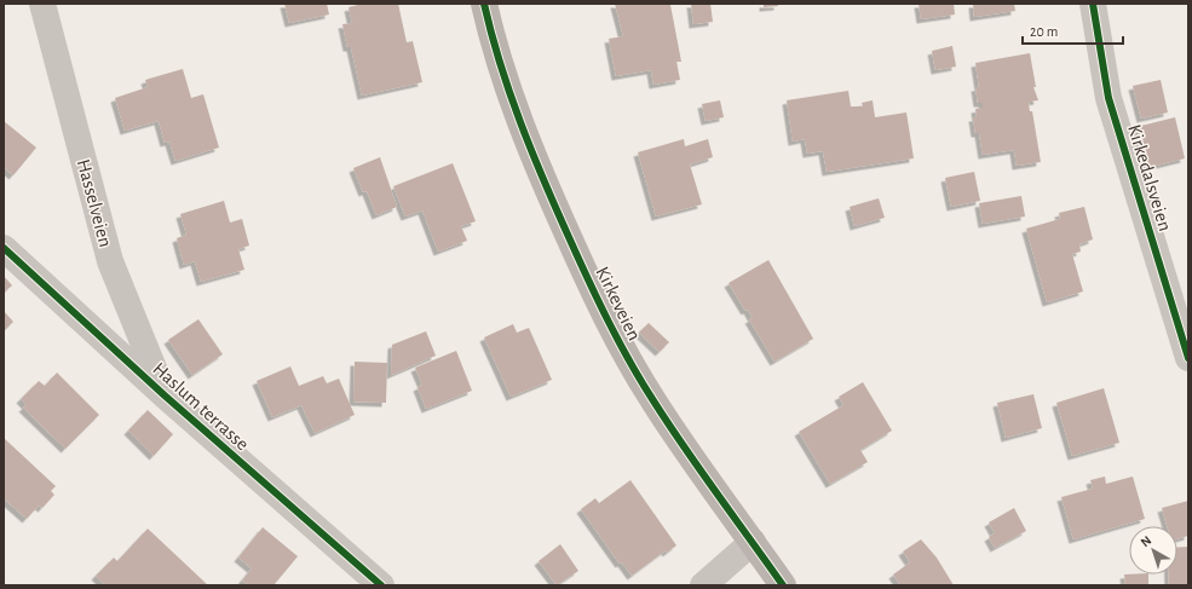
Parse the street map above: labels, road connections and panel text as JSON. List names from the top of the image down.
{
  "streets": {
    "main road": ["Kirkeveien"],
    "street": ["Kirkedalsveien", "Hasselveien", "Haslum terrasse"]
  },
  "crossings": [
    ["Hasselveien", "Haslum terrasse"]
  ],
  "scale_bar": "20 m",
  "north": "top left"
}
